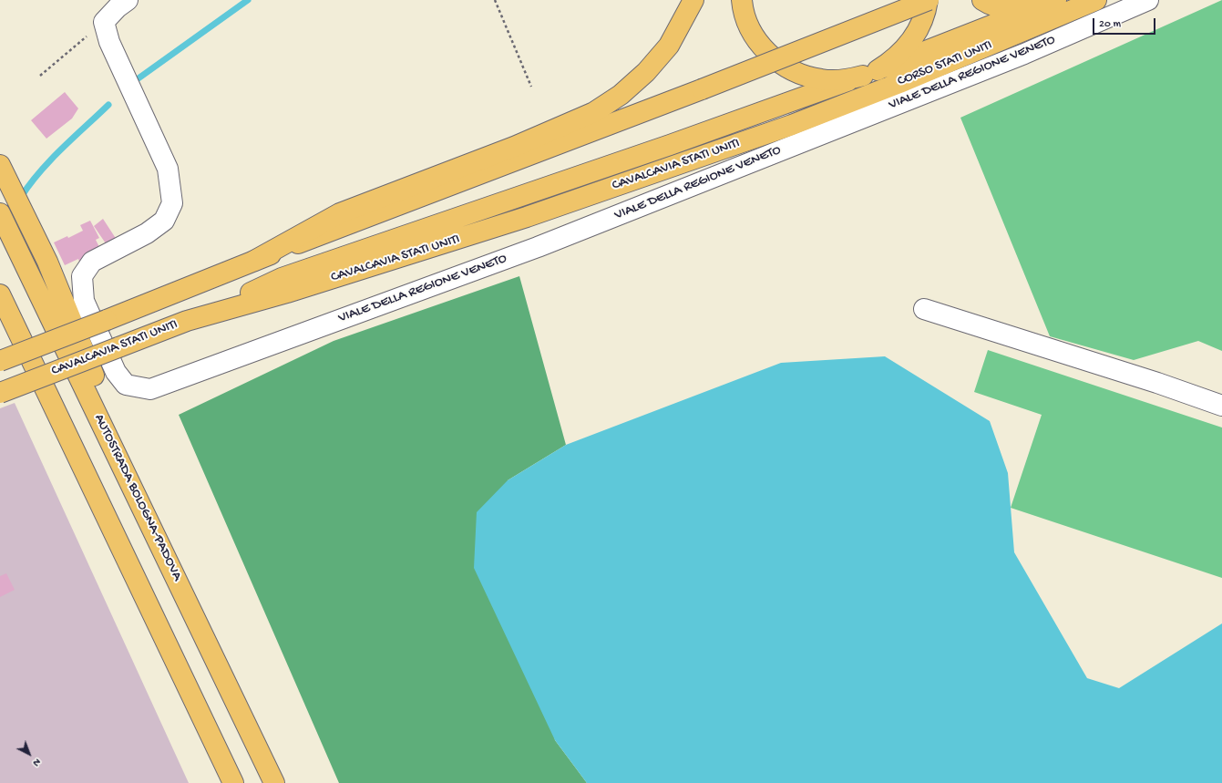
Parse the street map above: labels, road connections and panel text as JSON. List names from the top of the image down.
{
  "streets": {
    "main road": ["CORSO STATI UNITI", "CAVALCAVIA STATI UNITI", "AUTOSTRADA BOLOGNA-PADOVA"],
    "street": ["VIALE DELLA REGIONE VENETO"]
  },
  "crossings": [
    ["CORSO STATI UNITI", "CAVALCAVIA STATI UNITI"]
  ],
  "scale_bar": "20 m",
  "north": "bottom right"
}
